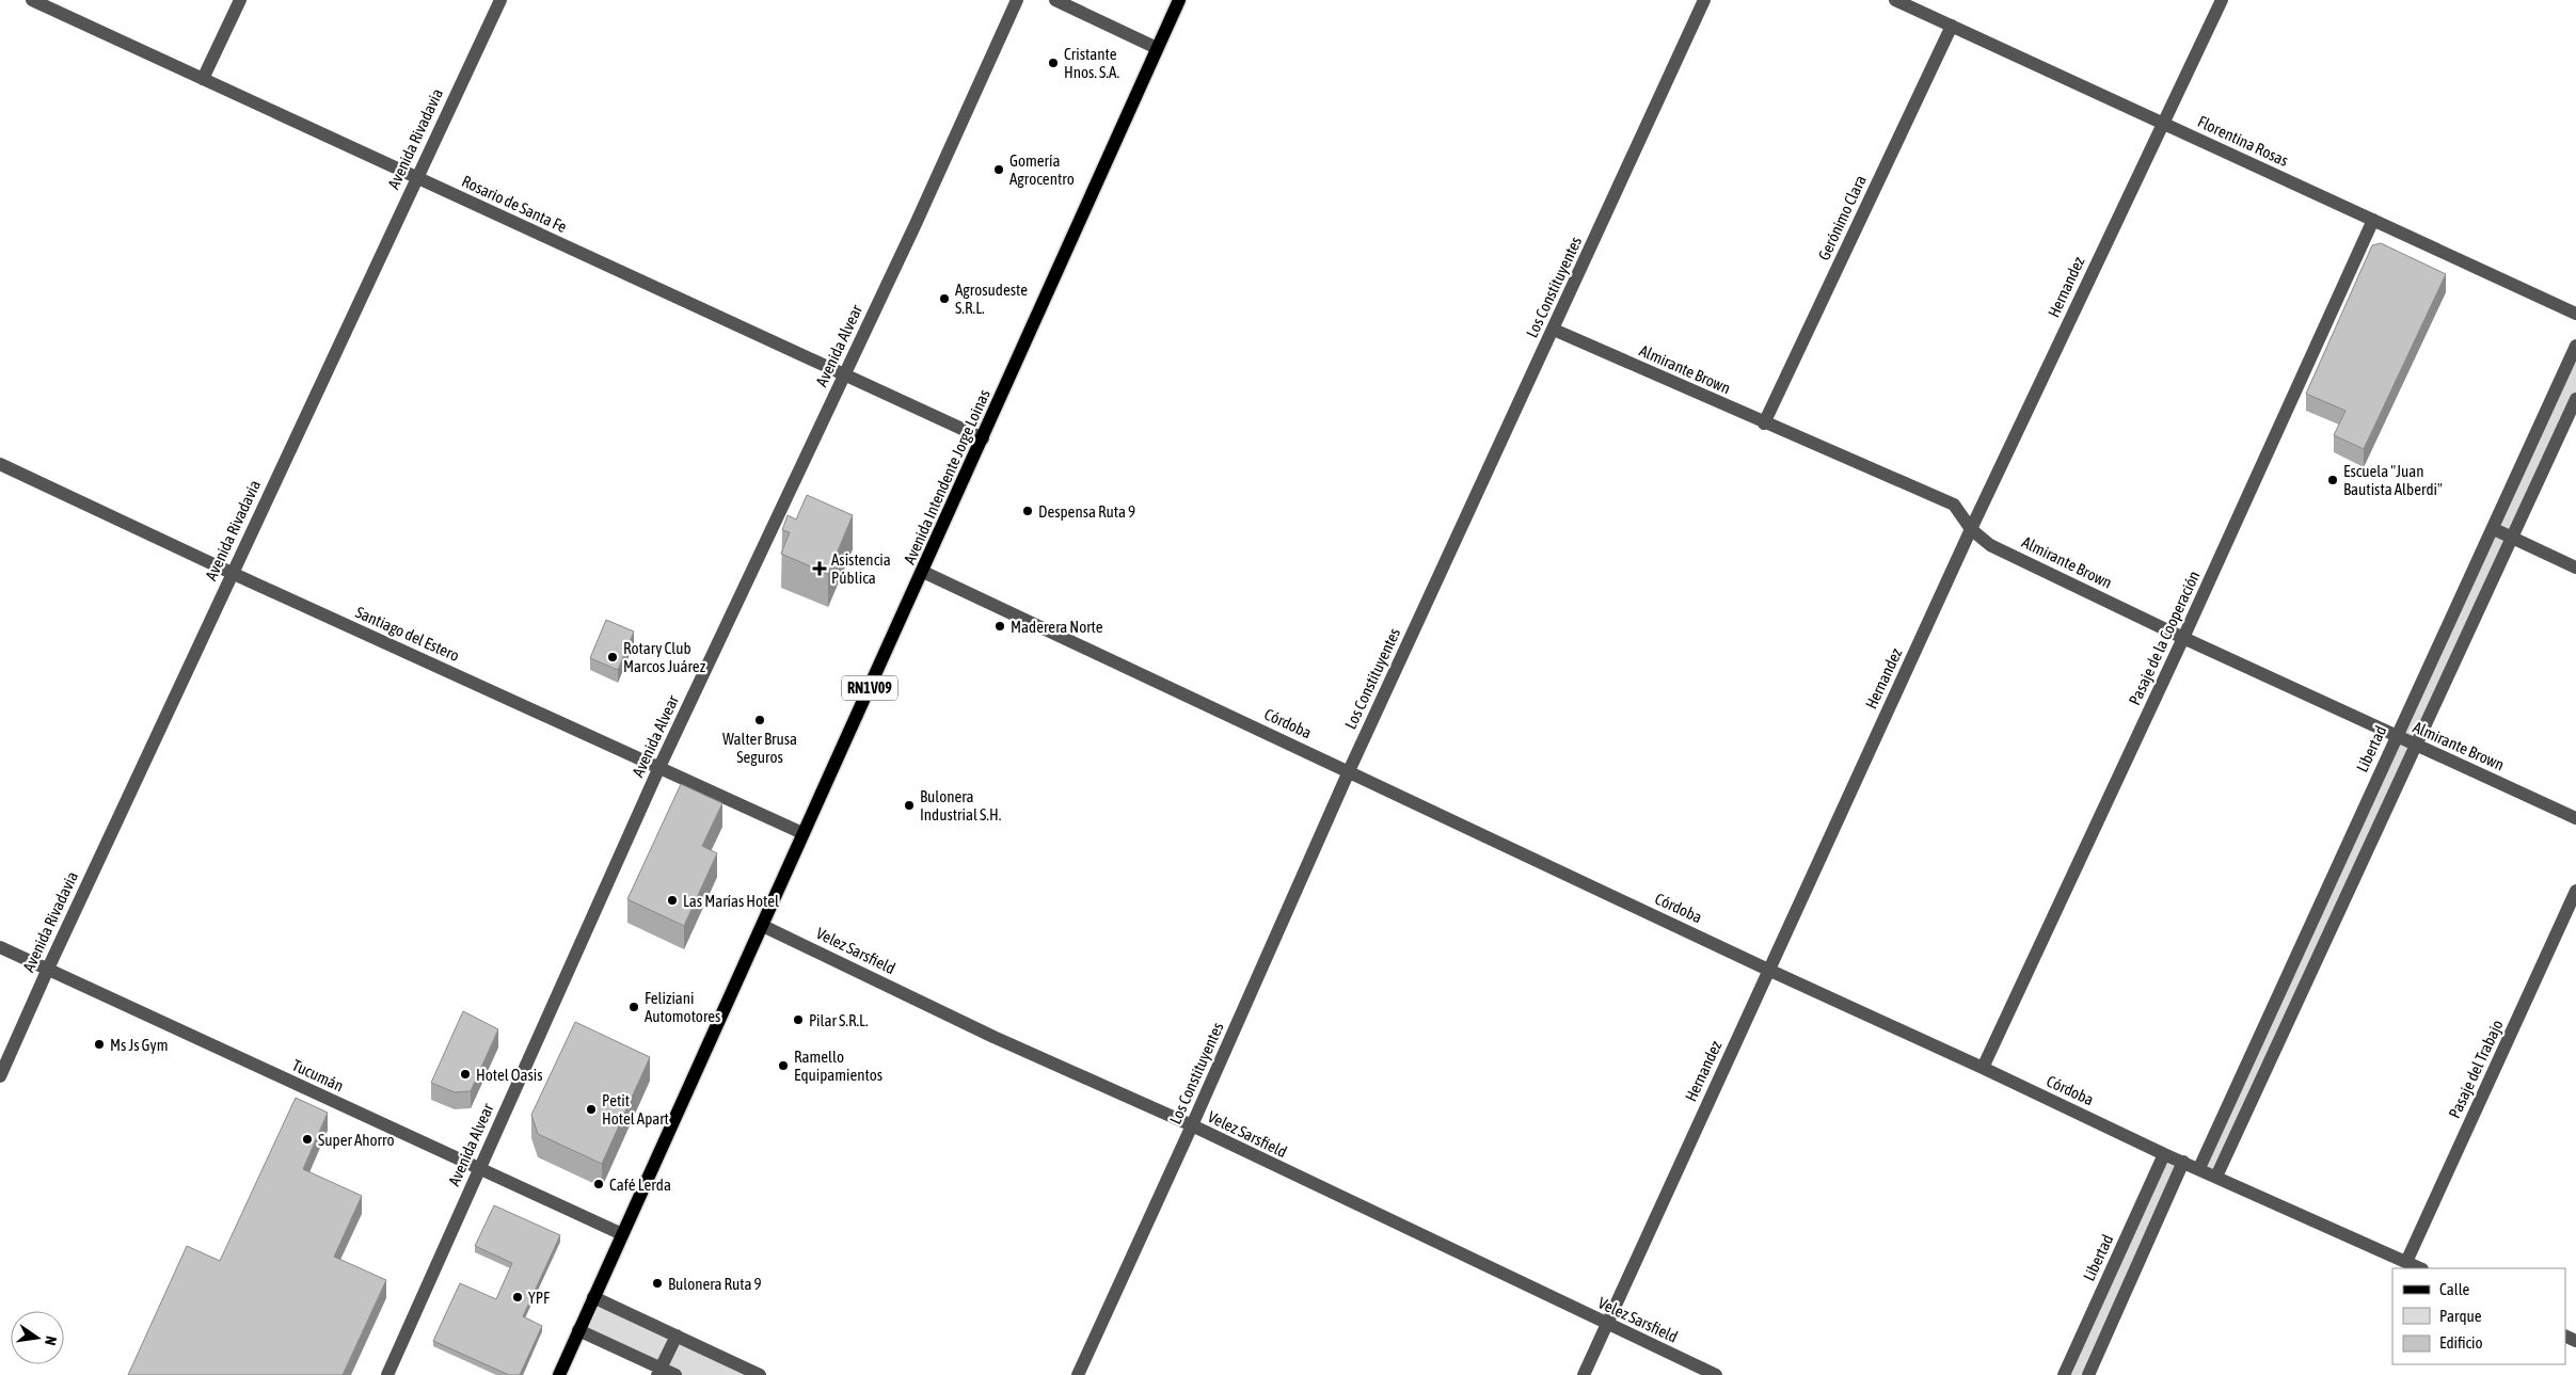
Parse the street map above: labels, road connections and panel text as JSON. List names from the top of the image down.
{
  "streets": {
    "main road": ["Avenida Intendente Jorge Loinas", "RN1V09"],
    "street": [
      "Avenida Rivadavia",
      "Florentina Rosas",
      "Rosario de Santa Fe",
      "Gerónimo Clara",
      "Los Constituyentes",
      "Hernandez",
      "Avenida Alvear",
      "Almirante Brown",
      "Santiago del Estero",
      "Pasaje de la Cooperación",
      "Córdoba",
      "Libertad",
      "Velez Sarsfield",
      "Pasaje del Trabajo",
      "Tucumán"
    ]
  },
  "crossings": [
    ["Avenida Rivadavia", "Rosario de Santa Fe"],
    ["Avenida Rivadavia", "Santiago del Estero"],
    ["Avenida Rivadavia", "Tucumán"],
    ["Florentina Rosas", "Gerónimo Clara"],
    ["Florentina Rosas", "Hernandez"],
    ["Florentina Rosas", "Pasaje de la Cooperación"],
    ["Rosario de Santa Fe", "Avenida Alvear"],
    ["Rosario de Santa Fe", "Avenida Intendente Jorge Loinas"],
    ["Gerónimo Clara", "Almirante Brown"],
    ["Los Constituyentes", "Almirante Brown"],
    ["Los Constituyentes", "Córdoba"],
    ["Los Constituyentes", "Velez Sarsfield"],
    ["Hernandez", "Almirante Brown"],
    ["Hernandez", "Córdoba"],
    ["Hernandez", "Velez Sarsfield"],
    ["Avenida Alvear", "Santiago del Estero"],
    ["Avenida Alvear", "Tucumán"],
    ["Almirante Brown", "Pasaje de la Cooperación"],
    ["Almirante Brown", "Libertad"],
    ["Avenida Intendente Jorge Loinas", "Santiago del Estero"],
    ["Avenida Intendente Jorge Loinas", "Córdoba"],
    ["Avenida Intendente Jorge Loinas", "Velez Sarsfield"],
    ["Avenida Intendente Jorge Loinas", "Tucumán"],
    ["Pasaje de la Cooperación", "Córdoba"],
    ["Córdoba", "Libertad"],
    ["Córdoba", "Pasaje del Trabajo"]
  ],
  "places": {
    "other": [
      "Cristante Hnos. S.A.",
      "Gomería Agrocentro",
      "Agrosudeste S.R.L.",
      "Escuela \"Juan Bautista Alberdi\"",
      "Despensa Ruta 9",
      "Maderera Norte",
      "Rotary Club Marcos Juárez",
      "Walter Brusa Seguros",
      "Bulonera Industrial S.H.",
      "Las Marías Hotel",
      "Feliziani Automotores",
      "Pilar S.R.L.",
      "Ms Js Gym",
      "Ramello Equipamientos",
      "Hotel Oasis",
      "Petit Hotel Apart",
      "Super Ahorro",
      "Café Lerda",
      "Bulonera Ruta 9",
      "YPF"
    ],
    "health": ["Asistencia Pública"]
  },
  "legend": ["Calle", "Parque", "Edificio"],
  "north": "right"
}
